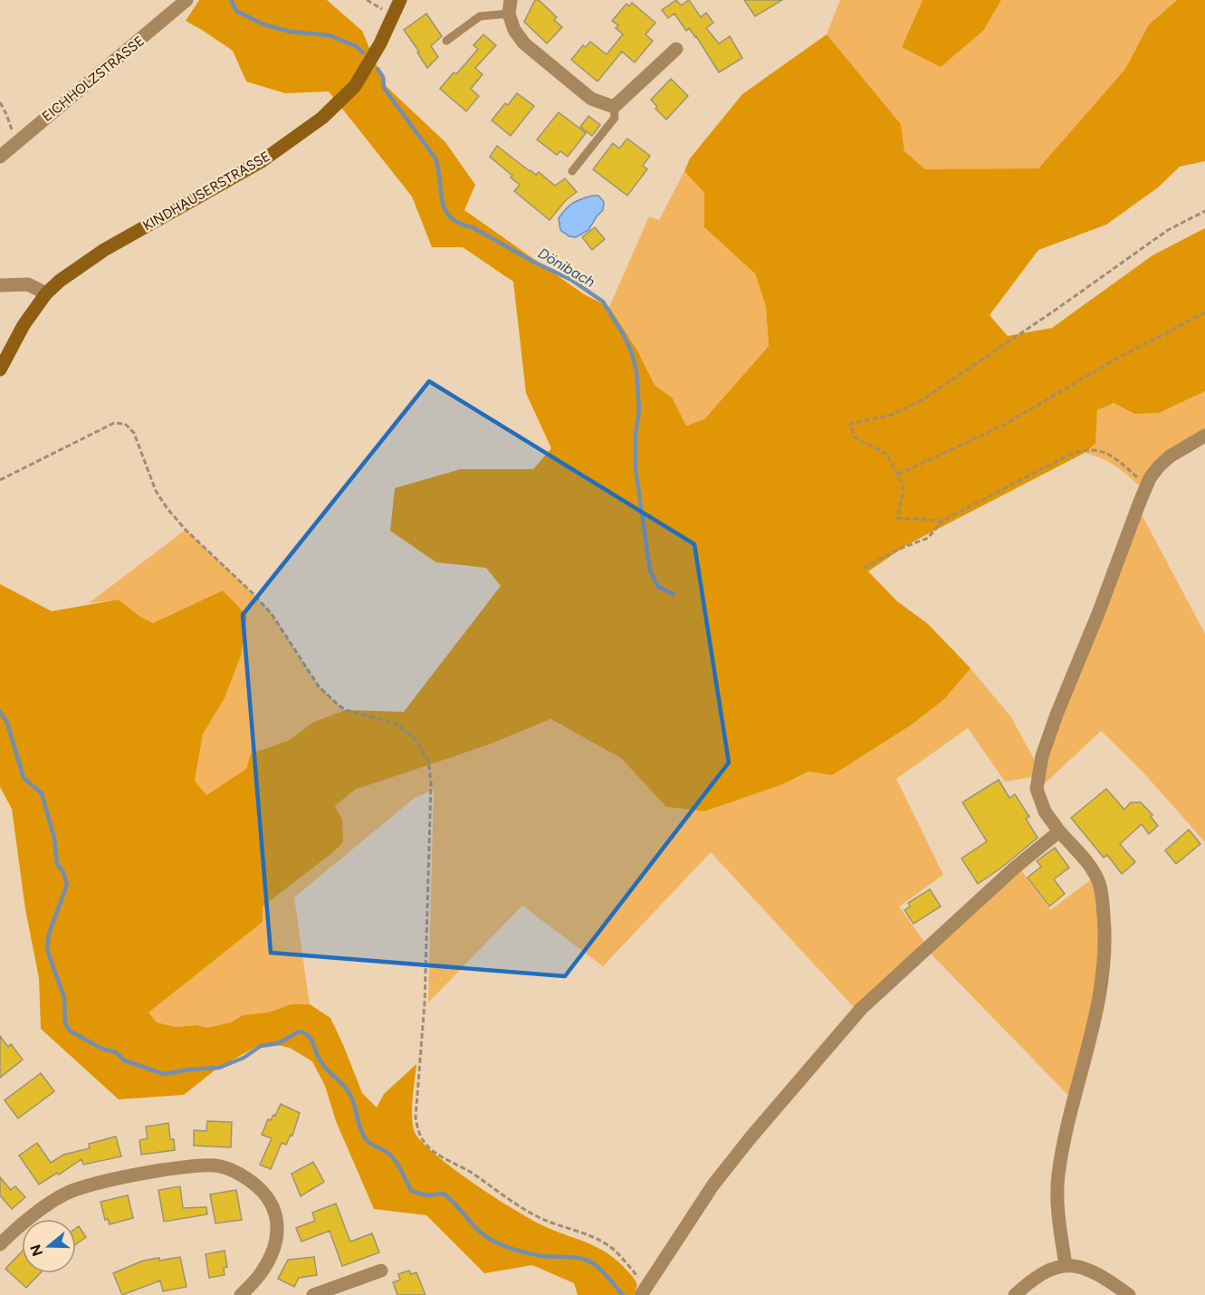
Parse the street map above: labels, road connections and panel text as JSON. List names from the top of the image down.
{
  "streets": {
    "street": ["EICHHOLZSTRASSE", "KINDHAUSERSTRASSE"]
  },
  "water": ["Dönibach"],
  "north": "left"
}
